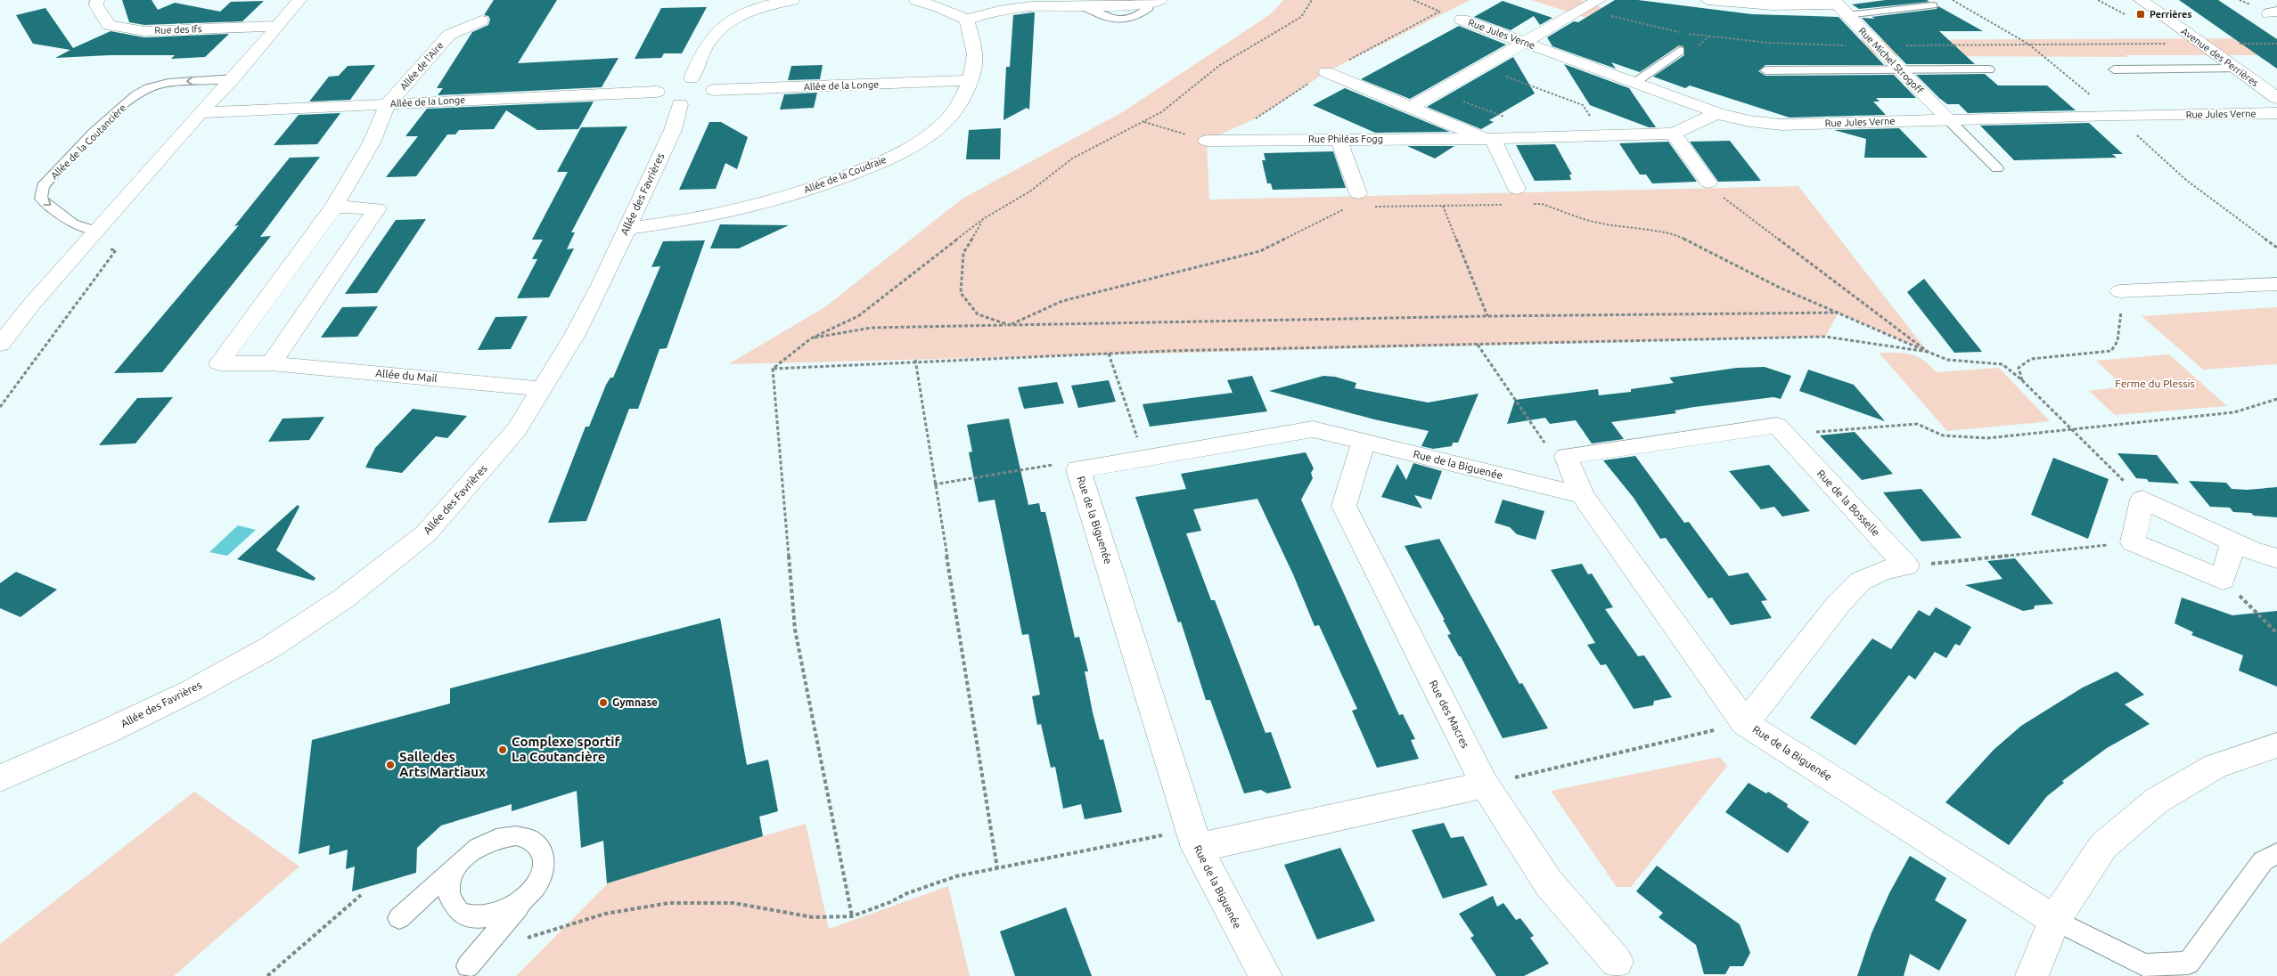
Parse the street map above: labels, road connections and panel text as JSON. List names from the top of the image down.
{
  "streets": {
    "street": [
      "Rue des Ifs",
      "Rue Jules Verne",
      "Avenue des Perrières",
      "Rue Michel Strogoff",
      "Allée de l'Aire",
      "Allée de la Longe",
      "Rue Philéas Fogg",
      "Allée de la Coudraie",
      "Allée des Favrières",
      "Allée du Mail",
      "Rue de la Biguenée",
      "Rue de la Bosselle",
      "Rue des Macres"
    ],
    "lane": ["Allée de la Coutancière"]
  },
  "crossings": [
    ["Rue Jules Verne", "Rue Michel Strogoff"],
    ["Rue Jules Verne", "Rue Philéas Fogg"],
    ["Allée de l'Aire", "Allée de la Longe"],
    ["Allée de l'Aire", "Allée du Mail"],
    ["Allée de la Longe", "Allée de la Coudraie"],
    ["Allée de la Longe", "Allée du Mail"],
    ["Allée de la Coudraie", "Allée des Favrières"],
    ["Allée des Favrières", "Allée du Mail"],
    ["Rue de la Biguenée", "Rue de la Bosselle"],
    ["Rue de la Biguenée", "Rue des Macres"]
  ],
  "parks": ["Ferme du Plessis"],
  "places": {
    "transit": ["Perrières"],
    "other": ["Gymnase", "Complexe sportif La Coutancière", "Salle des Arts Martiaux"]
  }
}
